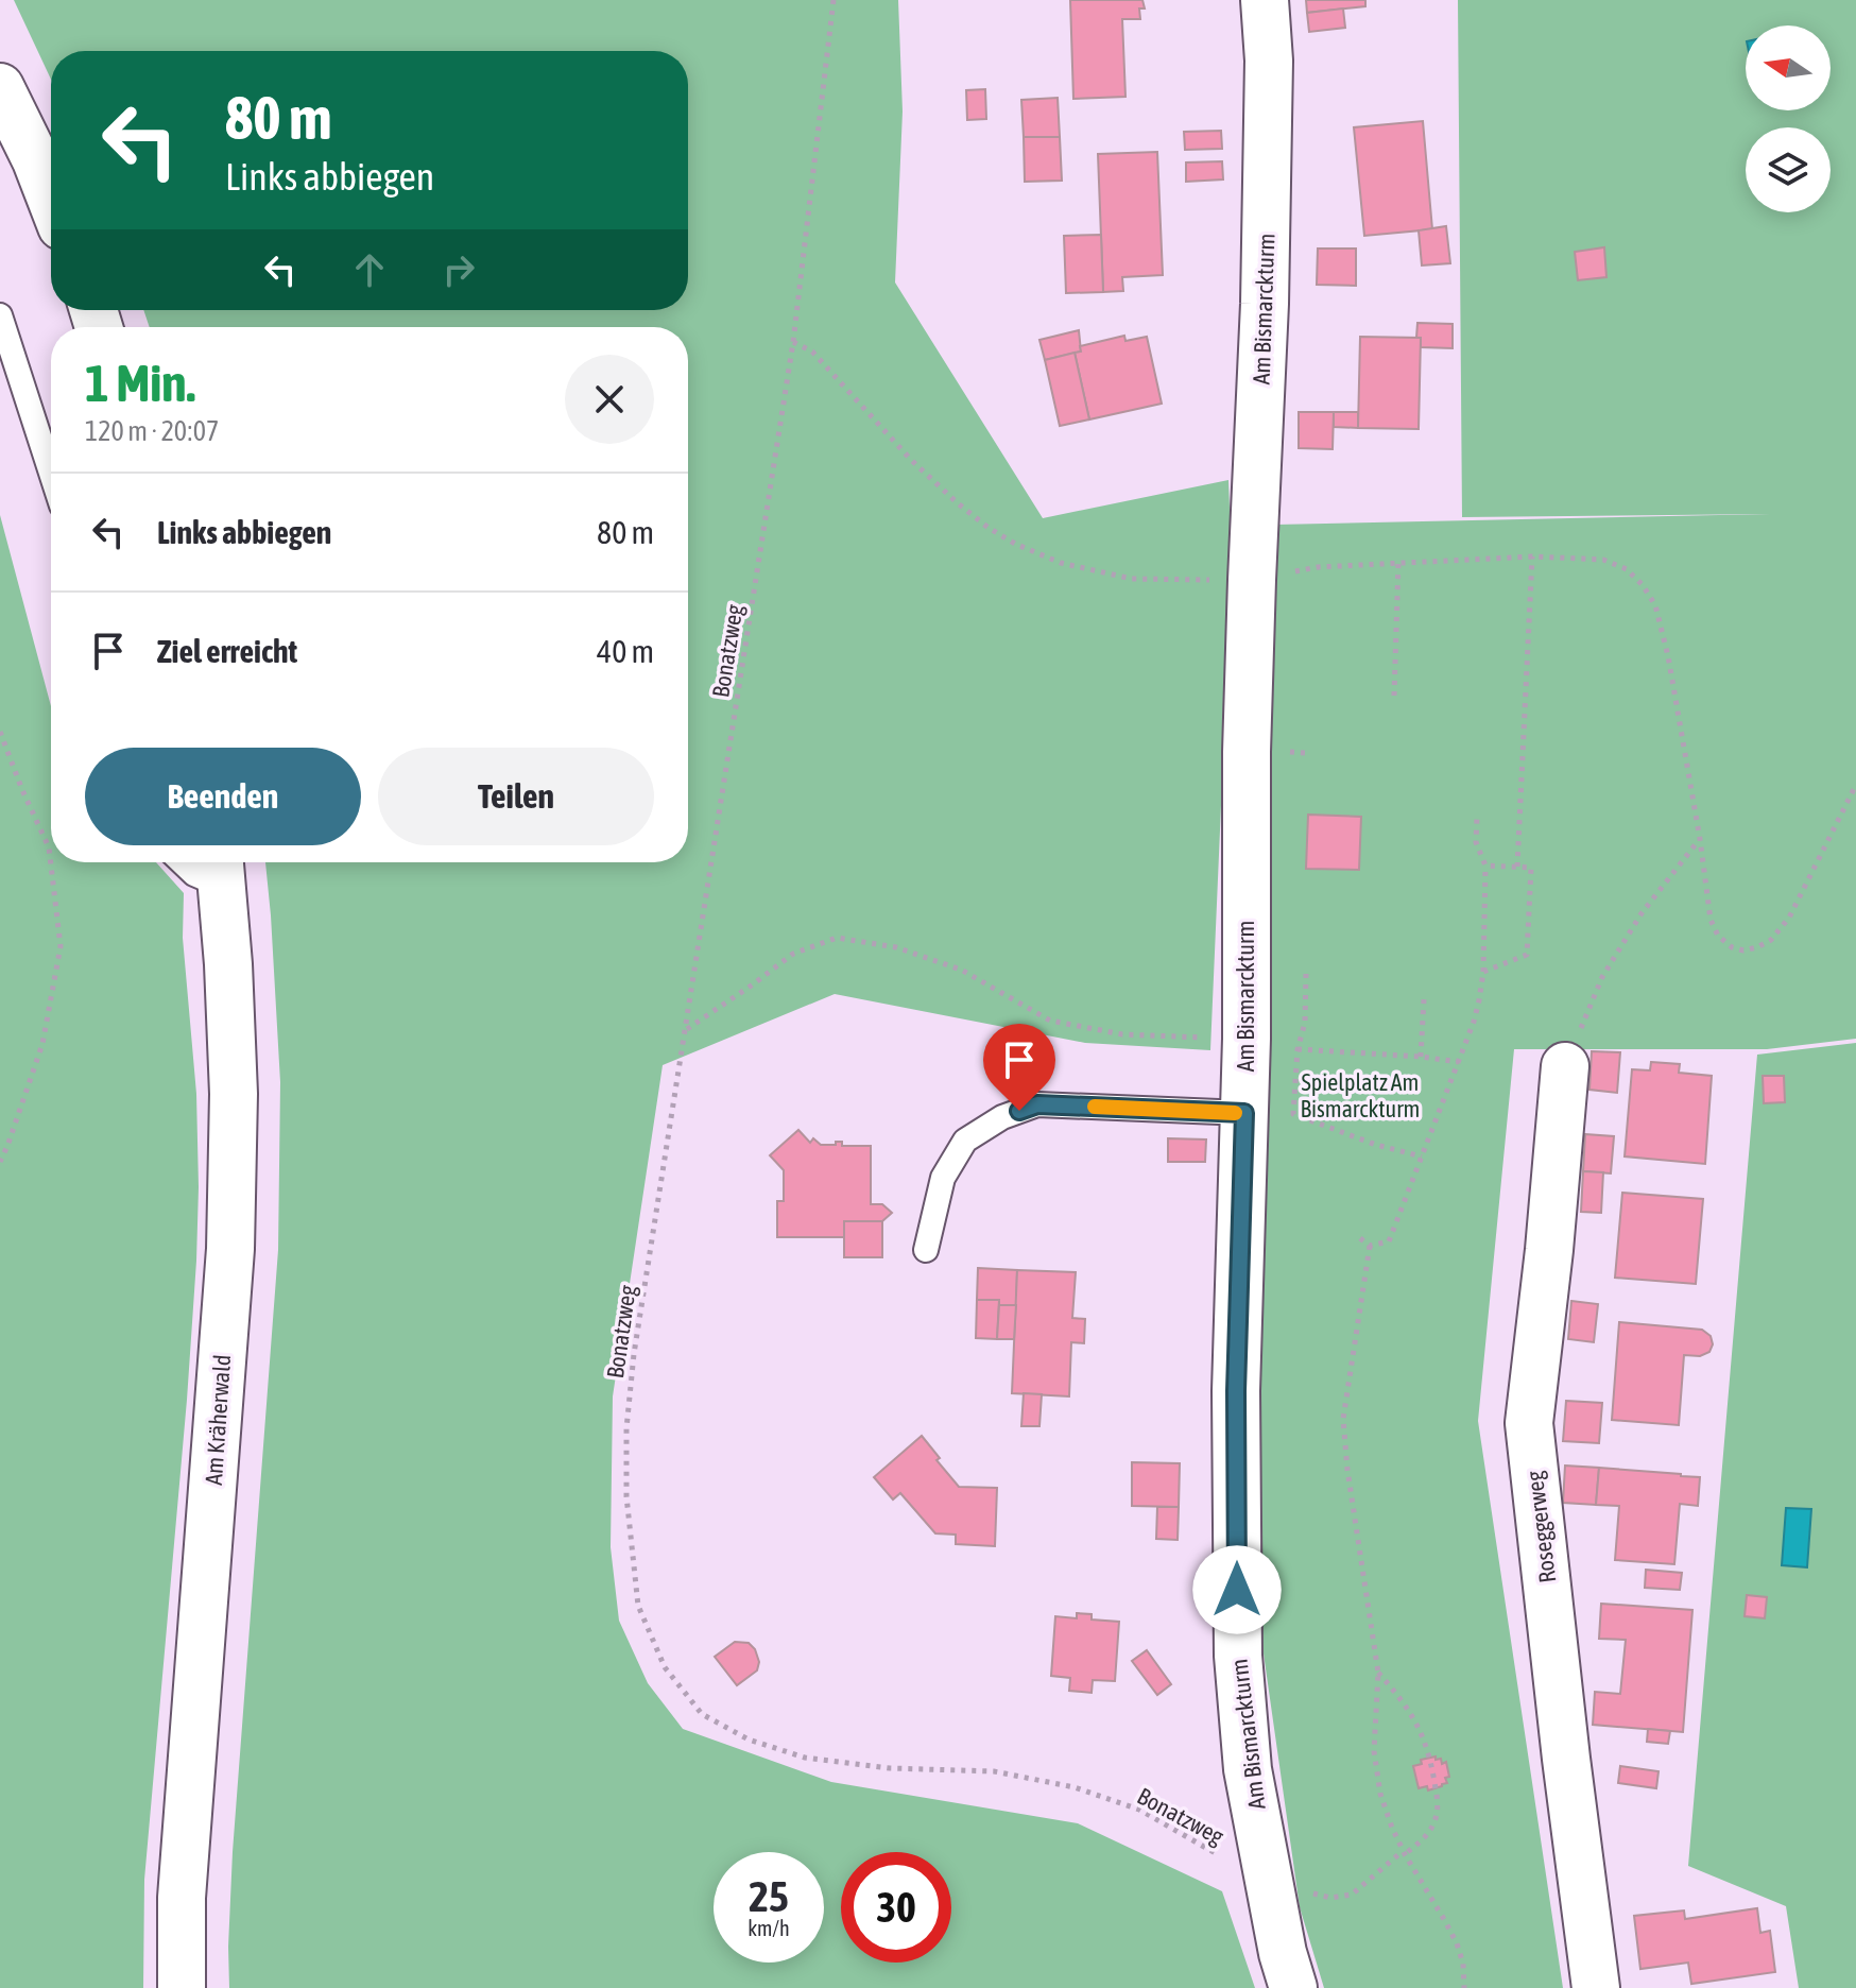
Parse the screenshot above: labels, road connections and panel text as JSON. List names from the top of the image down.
{
  "streets": {
    "street": ["Am Bismarckturm", "Am Kräherwald", "Roseggerweg"],
    "path": ["Bonatzweg"]
  },
  "crossings": [
    ["Am Bismarckturm", "Bonatzweg"]
  ],
  "parks": ["Spielplatz Am Bismarckturm"],
  "north": "left",
  "page": {
    "turn": ["80 m", "Links abbiegen"],
    "heading": ["1 Min.", "120 m · 20:07"],
    "list": [
      {
        "name": "Links abbiegen",
        "value": "80 m"
      },
      {
        "name": "Ziel erreicht",
        "value": "40 m"
      }
    ],
    "buttons": ["Beenden", "Teilen"],
    "speed": "25 km/h",
    "limit": "30"
  }
}
